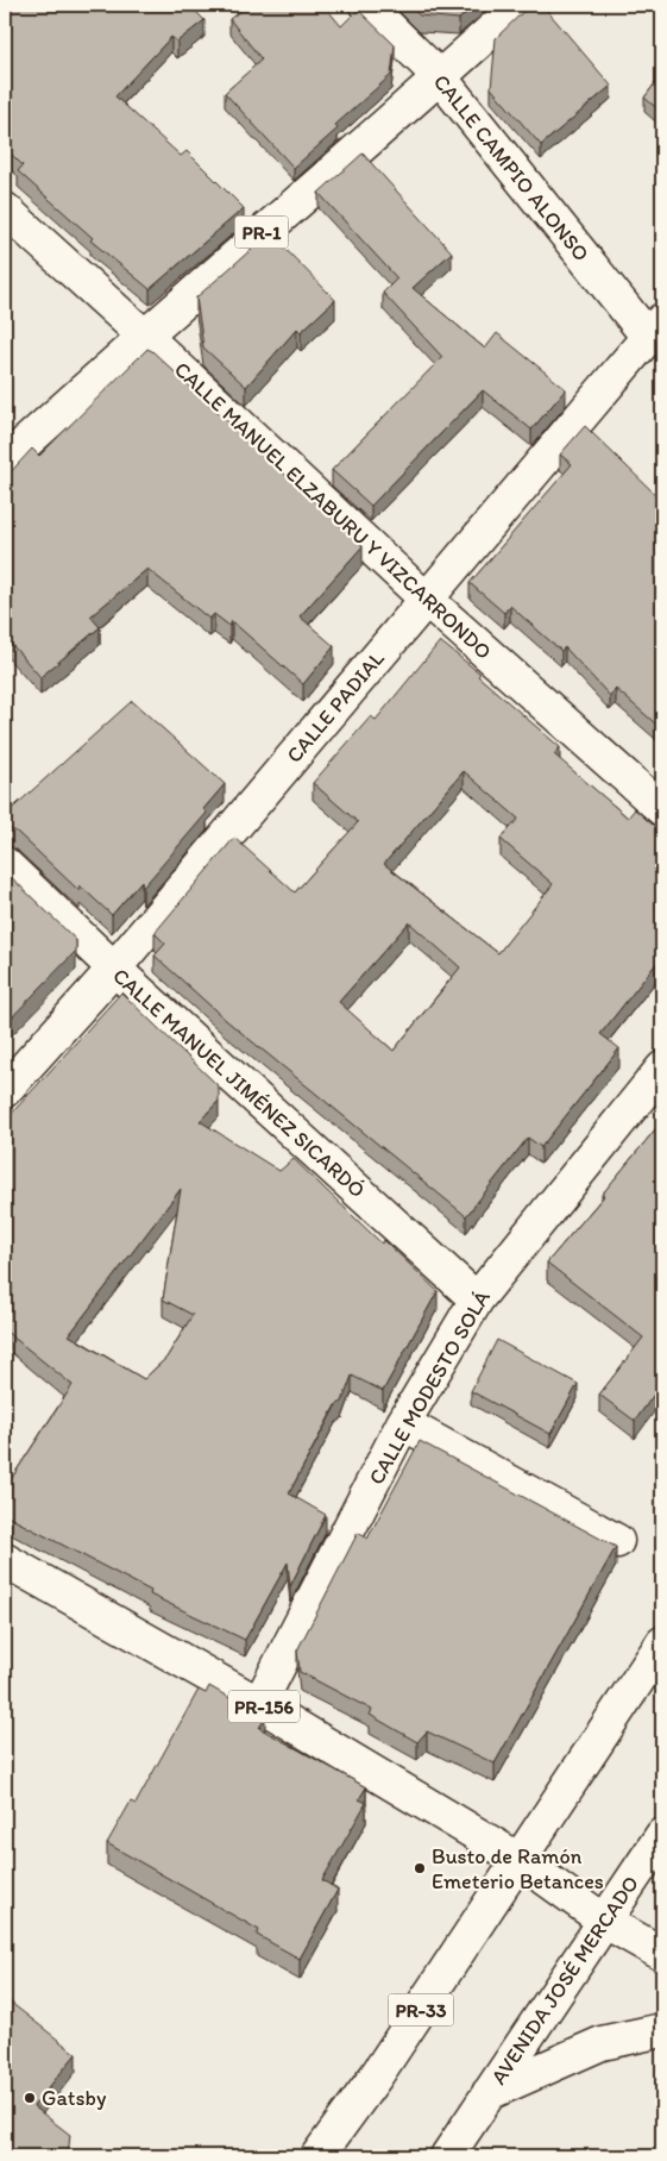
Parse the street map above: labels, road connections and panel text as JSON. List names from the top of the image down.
{
  "streets": {
    "street": [
      "CALLE CAMPIO ALONSO",
      "PR-1",
      "CALLE MANUEL ELZABURU Y VIZCARRONDO",
      "CALLE PADIAL",
      "CALLE MANUEL JIMÉNEZ SICARDÓ",
      "CALLE MODESTO SOLÁ",
      "PR-156",
      "AVENIDA JOSÉ MERCADO",
      "PR-33"
    ]
  },
  "crossings": [
    ["CALLE CAMPIO ALONSO", "PR-1"],
    ["CALLE CAMPIO ALONSO", "CALLE PADIAL"],
    ["PR-1", "CALLE MANUEL ELZABURU Y VIZCARRONDO"],
    ["CALLE MANUEL ELZABURU Y VIZCARRONDO", "CALLE PADIAL"],
    ["CALLE PADIAL", "CALLE MANUEL JIMÉNEZ SICARDÓ"],
    ["CALLE MANUEL JIMÉNEZ SICARDÓ", "CALLE MODESTO SOLÁ"],
    ["CALLE MODESTO SOLÁ", "PR-156"],
    ["PR-156", "AVENIDA JOSÉ MERCADO"],
    ["PR-156", "PR-33"]
  ],
  "places": ["Busto de Ramón Emeterio Betances", "Gatsby"]
}
